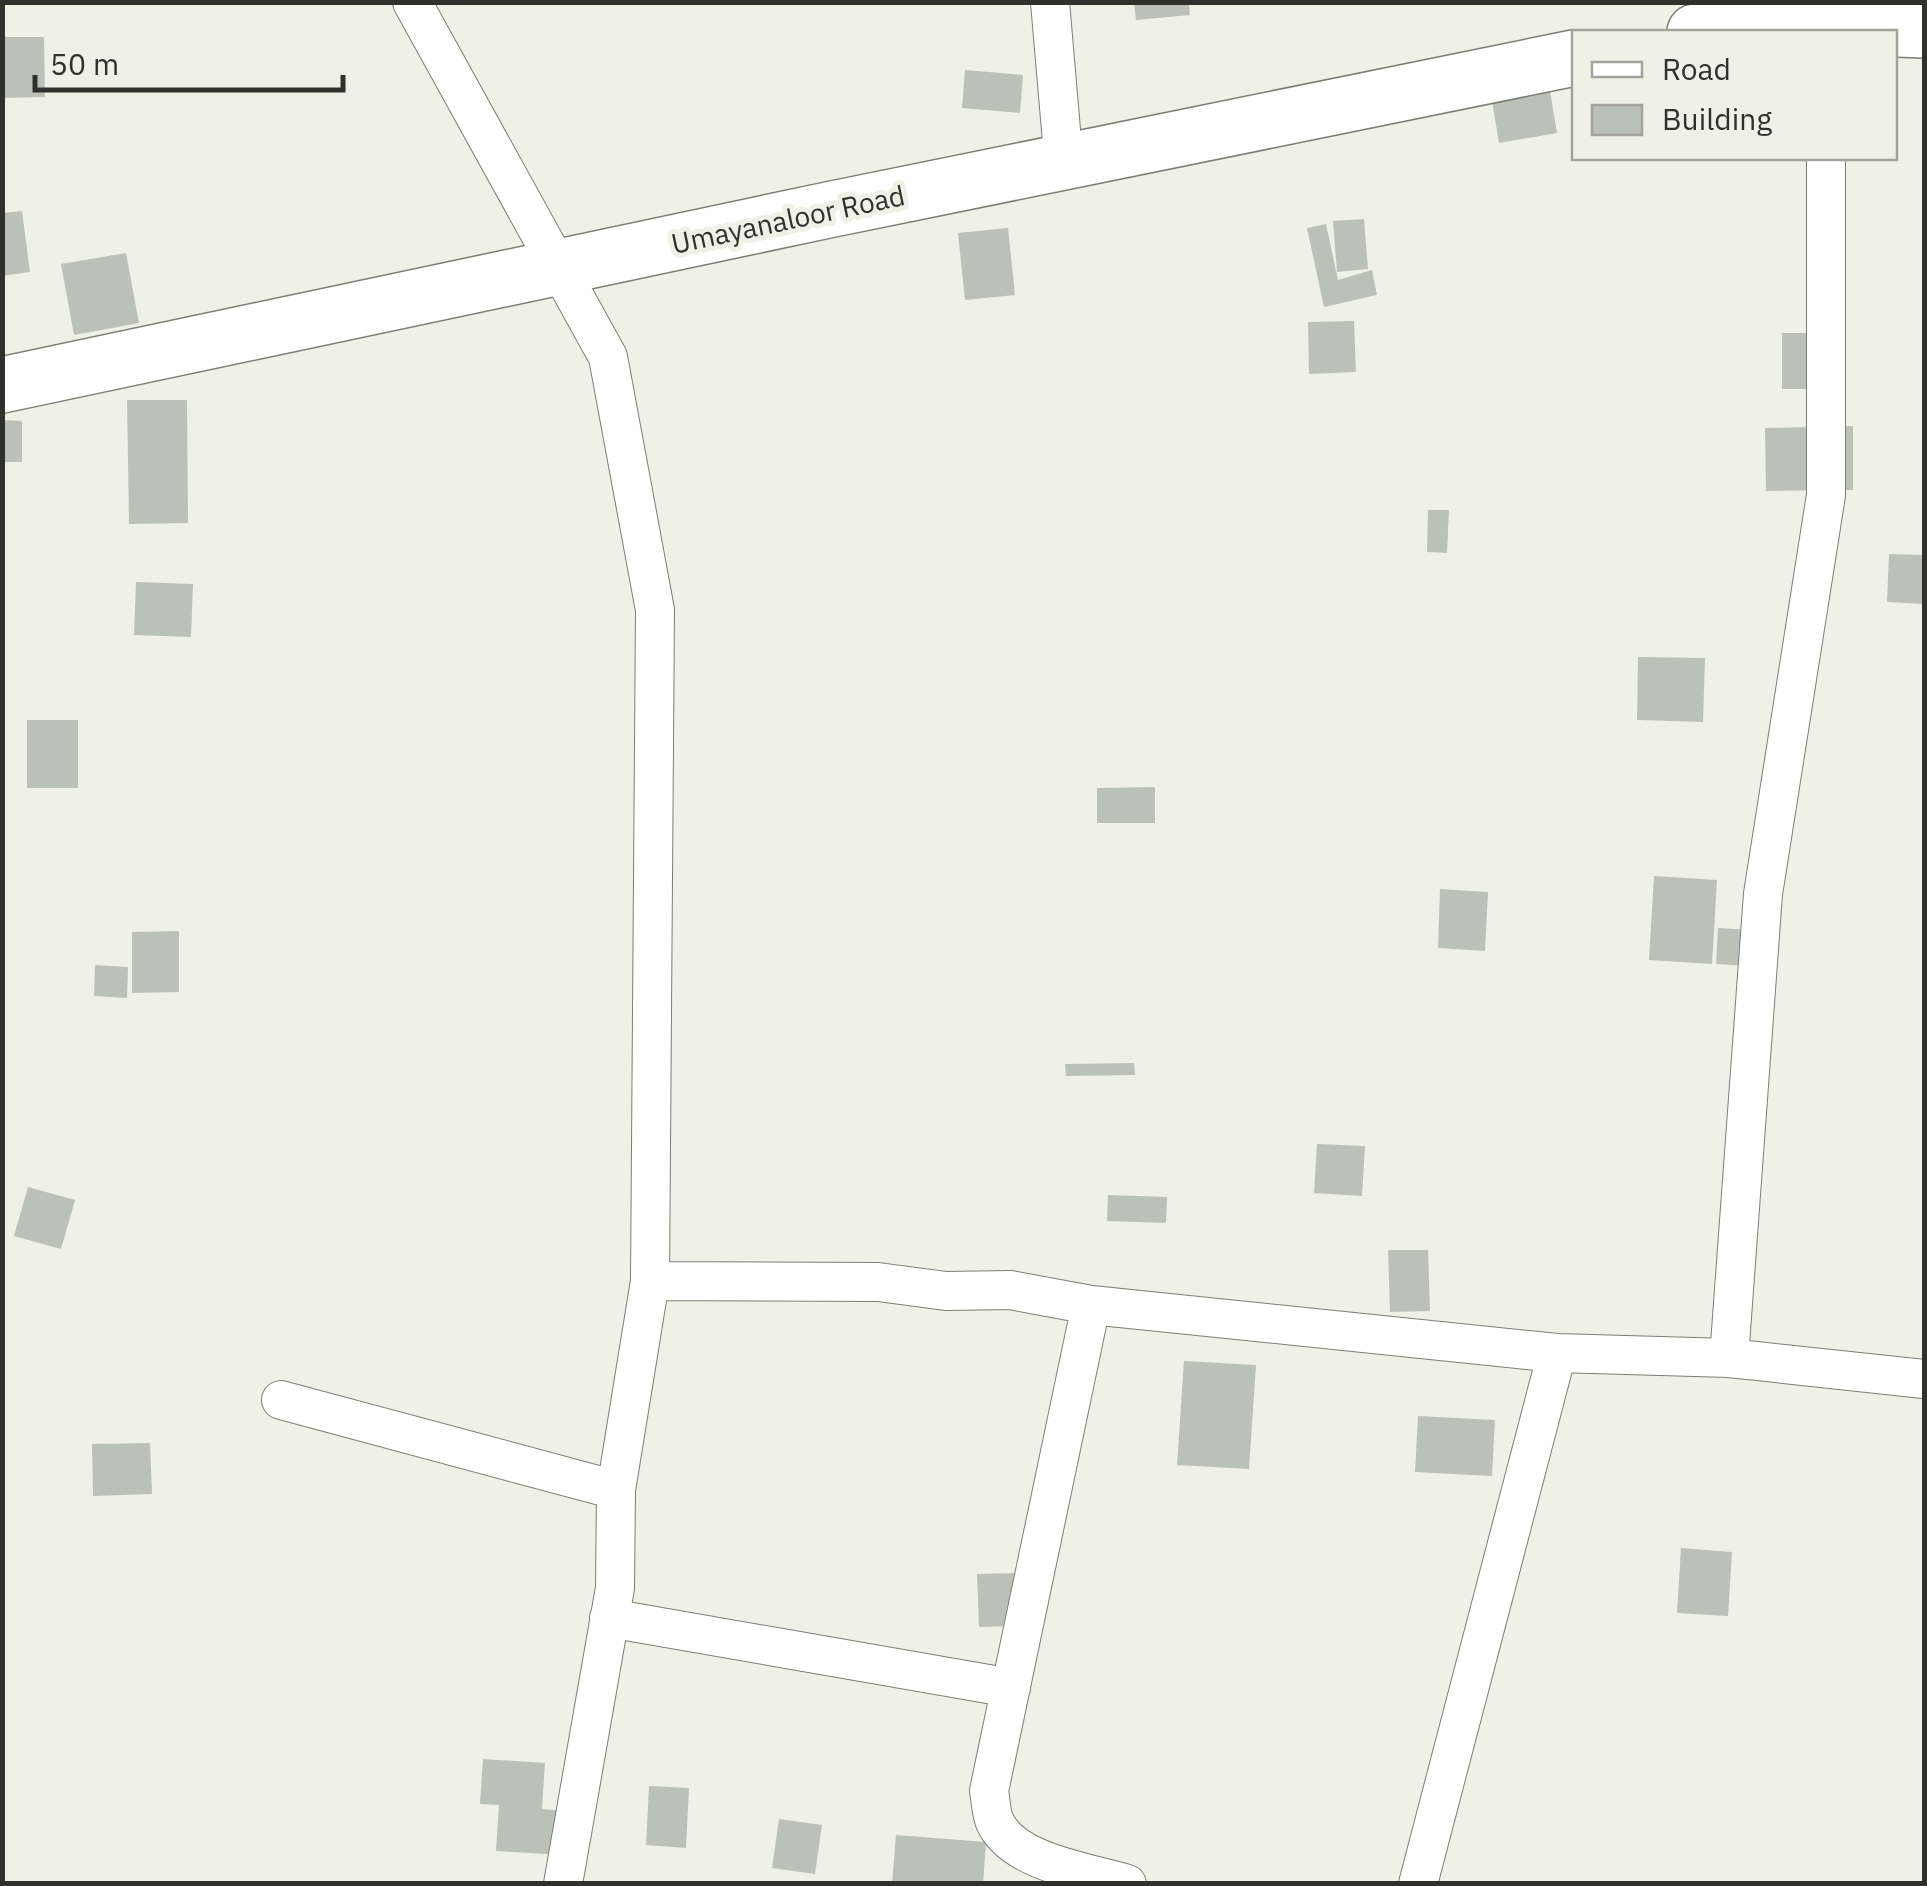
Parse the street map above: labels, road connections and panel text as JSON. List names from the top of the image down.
{
  "streets": {
    "main road": ["Umayanaloor Road"]
  },
  "legend": ["Road", "Building"],
  "scale_bar": "50 m"
}
